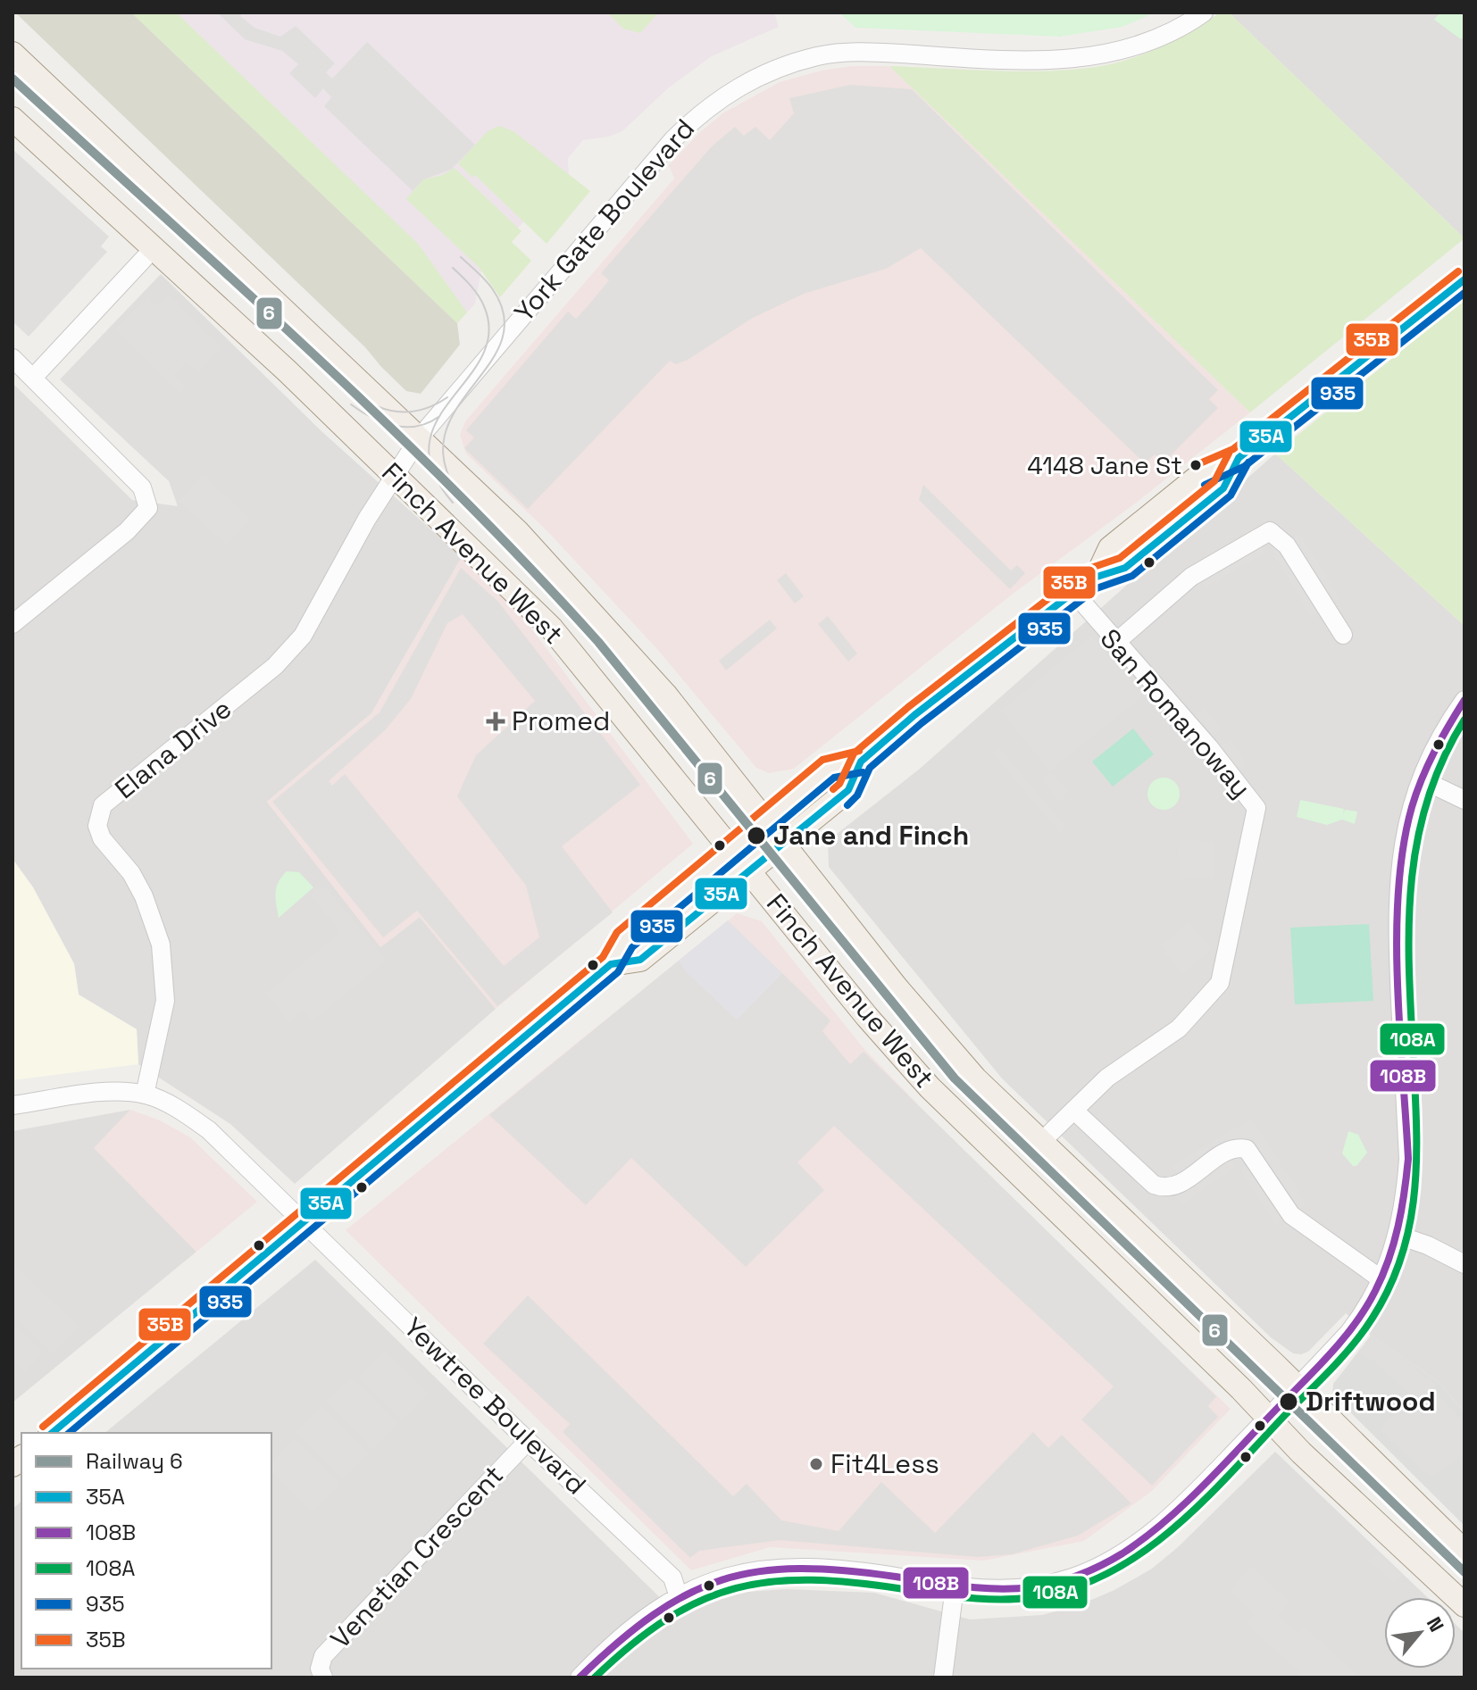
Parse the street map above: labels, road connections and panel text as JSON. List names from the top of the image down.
{
  "streets": {
    "main road": ["Finch Avenue West"],
    "street": [
      "York Gate Boulevard",
      "San Romanoway",
      "Elana Drive",
      "Yewtree Boulevard",
      "Venetian Crescent"
    ]
  },
  "crossings": [
    ["York Gate Boulevard", "Finch Avenue West"],
    ["York Gate Boulevard", "Elana Drive"],
    ["Finch Avenue West", "San Romanoway"],
    ["Finch Avenue West", "Elana Drive"],
    ["Elana Drive", "Yewtree Boulevard"],
    ["Yewtree Boulevard", "Venetian Crescent"]
  ],
  "places": {
    "other": [
      "4148 Jane St",
      "Jane and Finch",
      "Driftwood",
      "Fit4Less"
    ],
    "health": ["Promed"]
  },
  "lines": [
    "rail line 6",
    "transit line 35B",
    "transit line 35A",
    "transit line 935",
    "transit line 108B",
    "transit line 108A"
  ],
  "legend": [
    "Railway 6",
    "35A",
    "108B",
    "108A",
    "935",
    "35B"
  ],
  "north": "top right"
}
